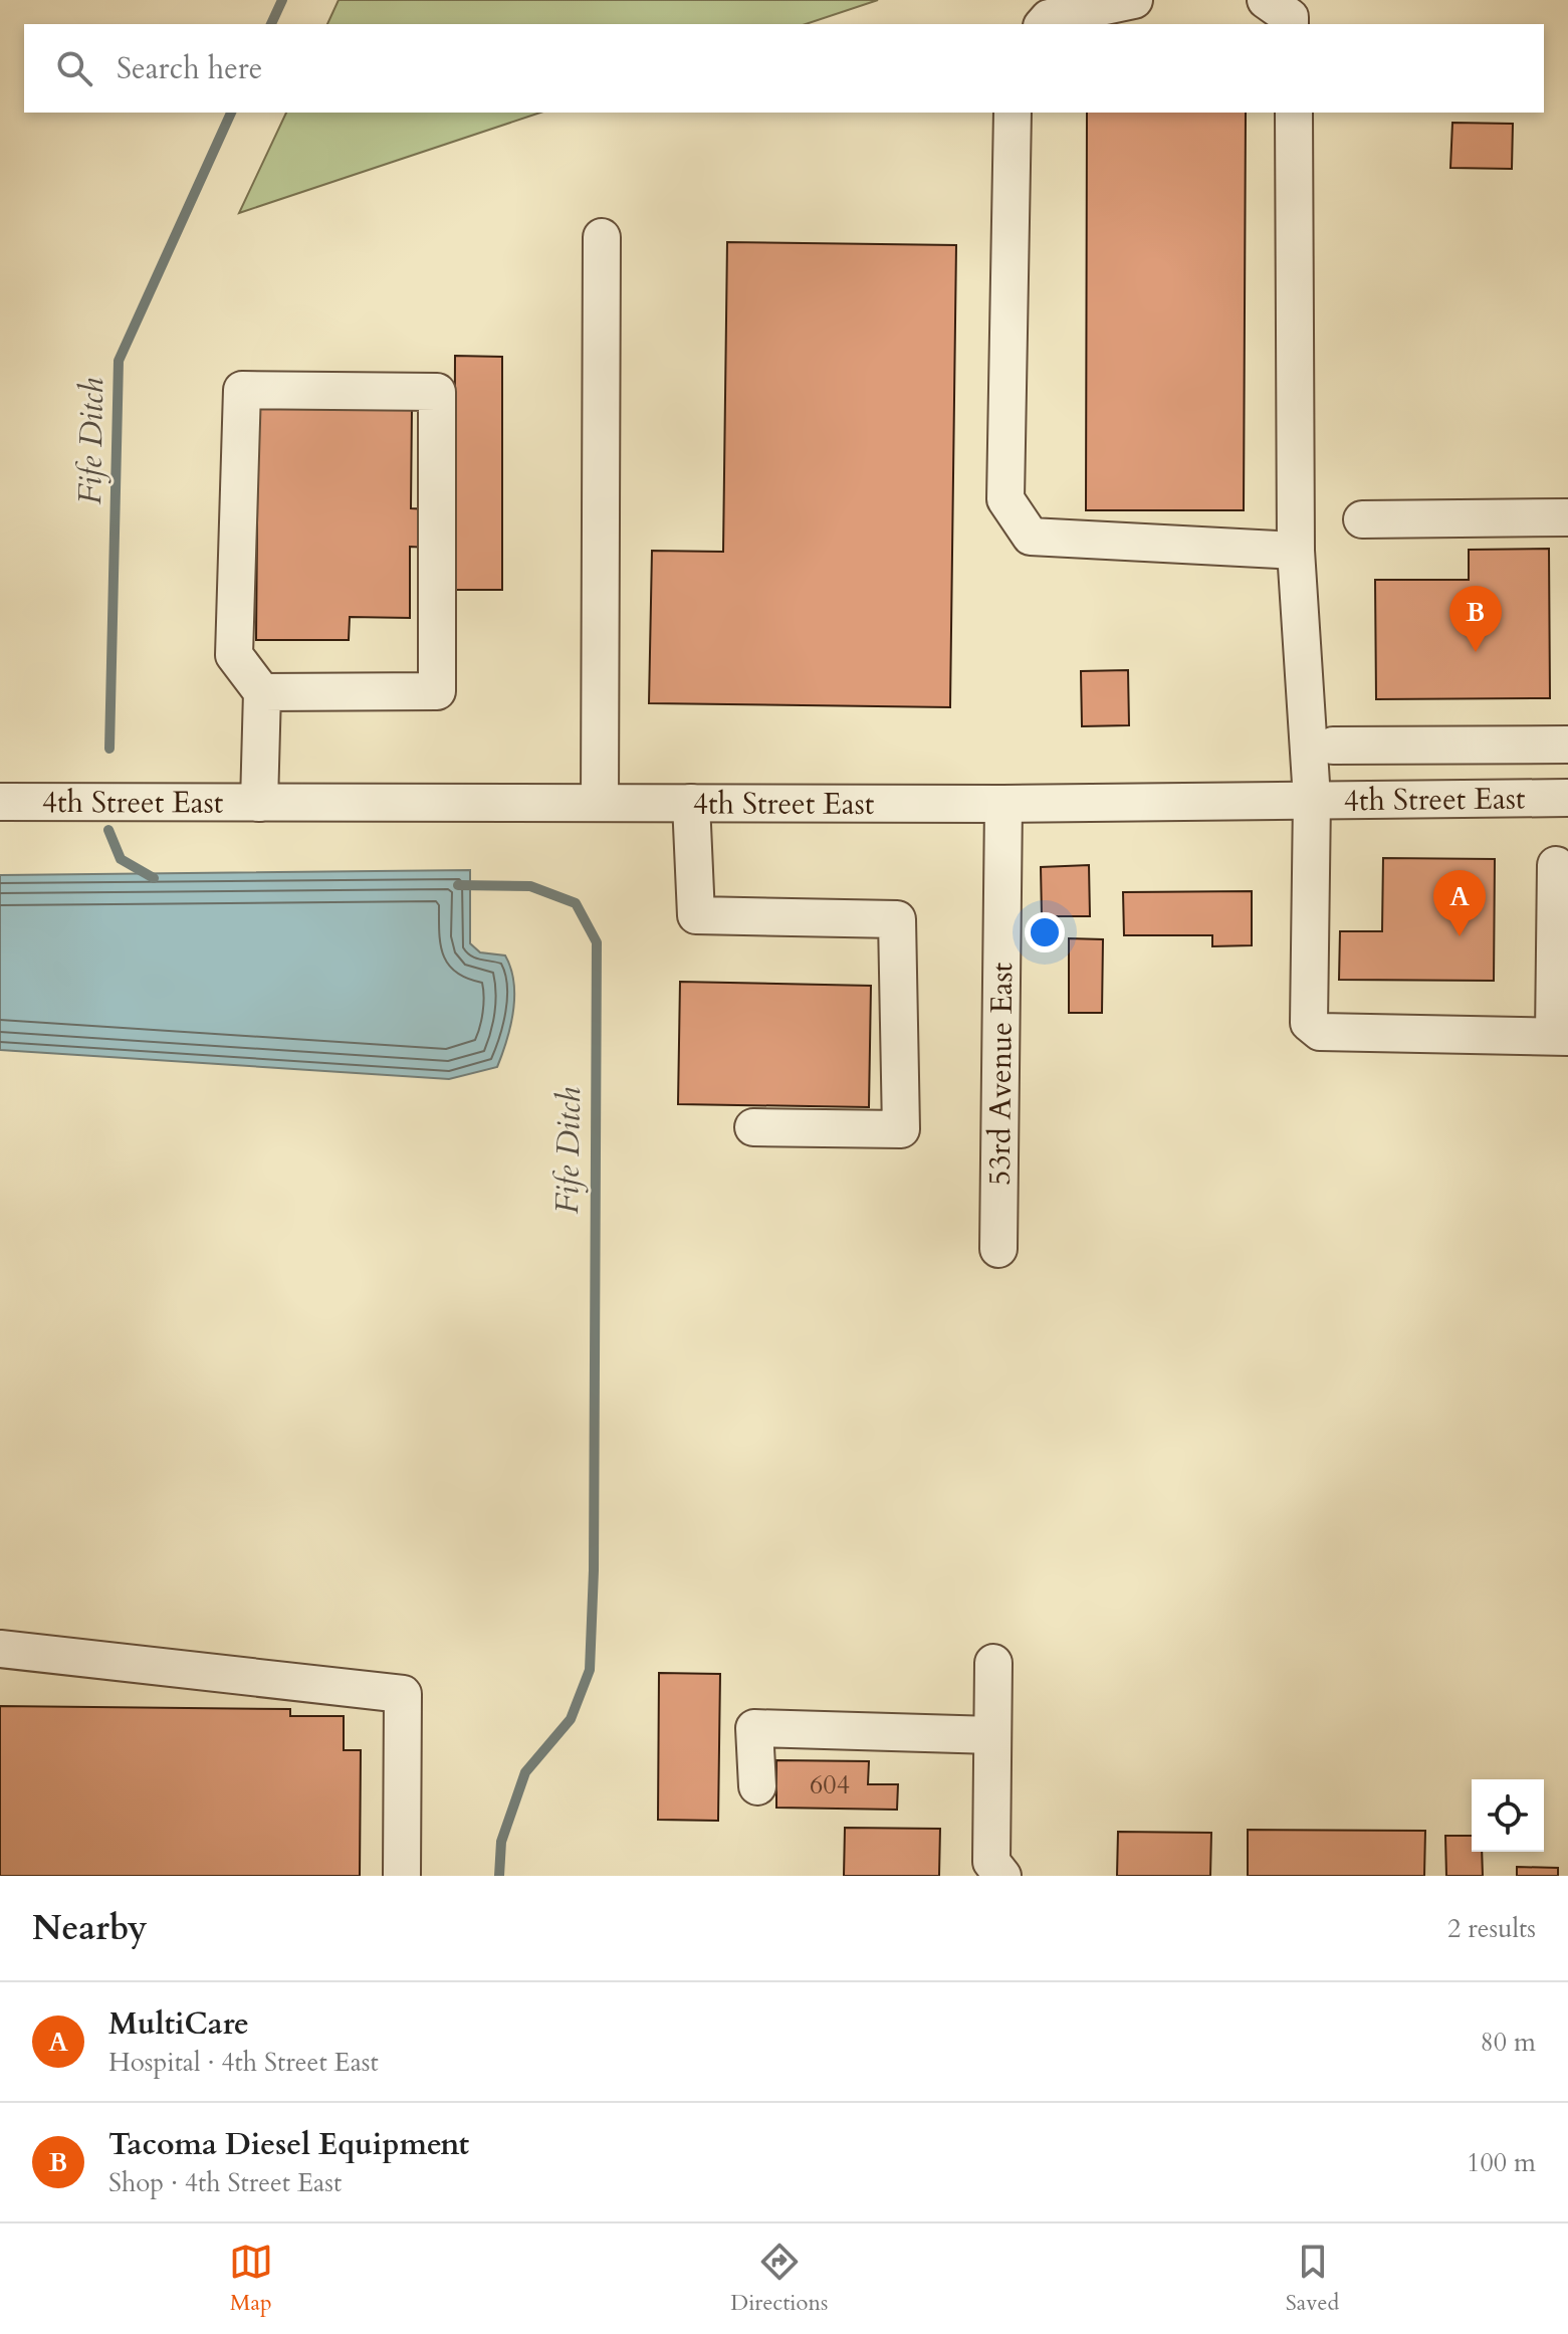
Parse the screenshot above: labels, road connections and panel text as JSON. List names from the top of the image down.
{
  "streets": {
    "street": ["4th Street East", "53rd Avenue East"]
  },
  "crossings": [
    ["4th Street East", "53rd Avenue East"]
  ],
  "water": ["Fife Ditch"],
  "house_numbers": ["604"],
  "page": {
    "search": "Search here",
    "pins": ["B", "A"],
    "heading": ["Nearby", "2 results"],
    "list": [
      {
        "mark": "A",
        "name": "MultiCare",
        "note": "Hospital · 4th Street East",
        "value": "80 m"
      },
      {
        "mark": "B",
        "name": "Tacoma Diesel Equipment",
        "note": "Shop · 4th Street East",
        "value": "100 m"
      }
    ],
    "nav": ["Map", "Directions", "Saved"]
  }
}
